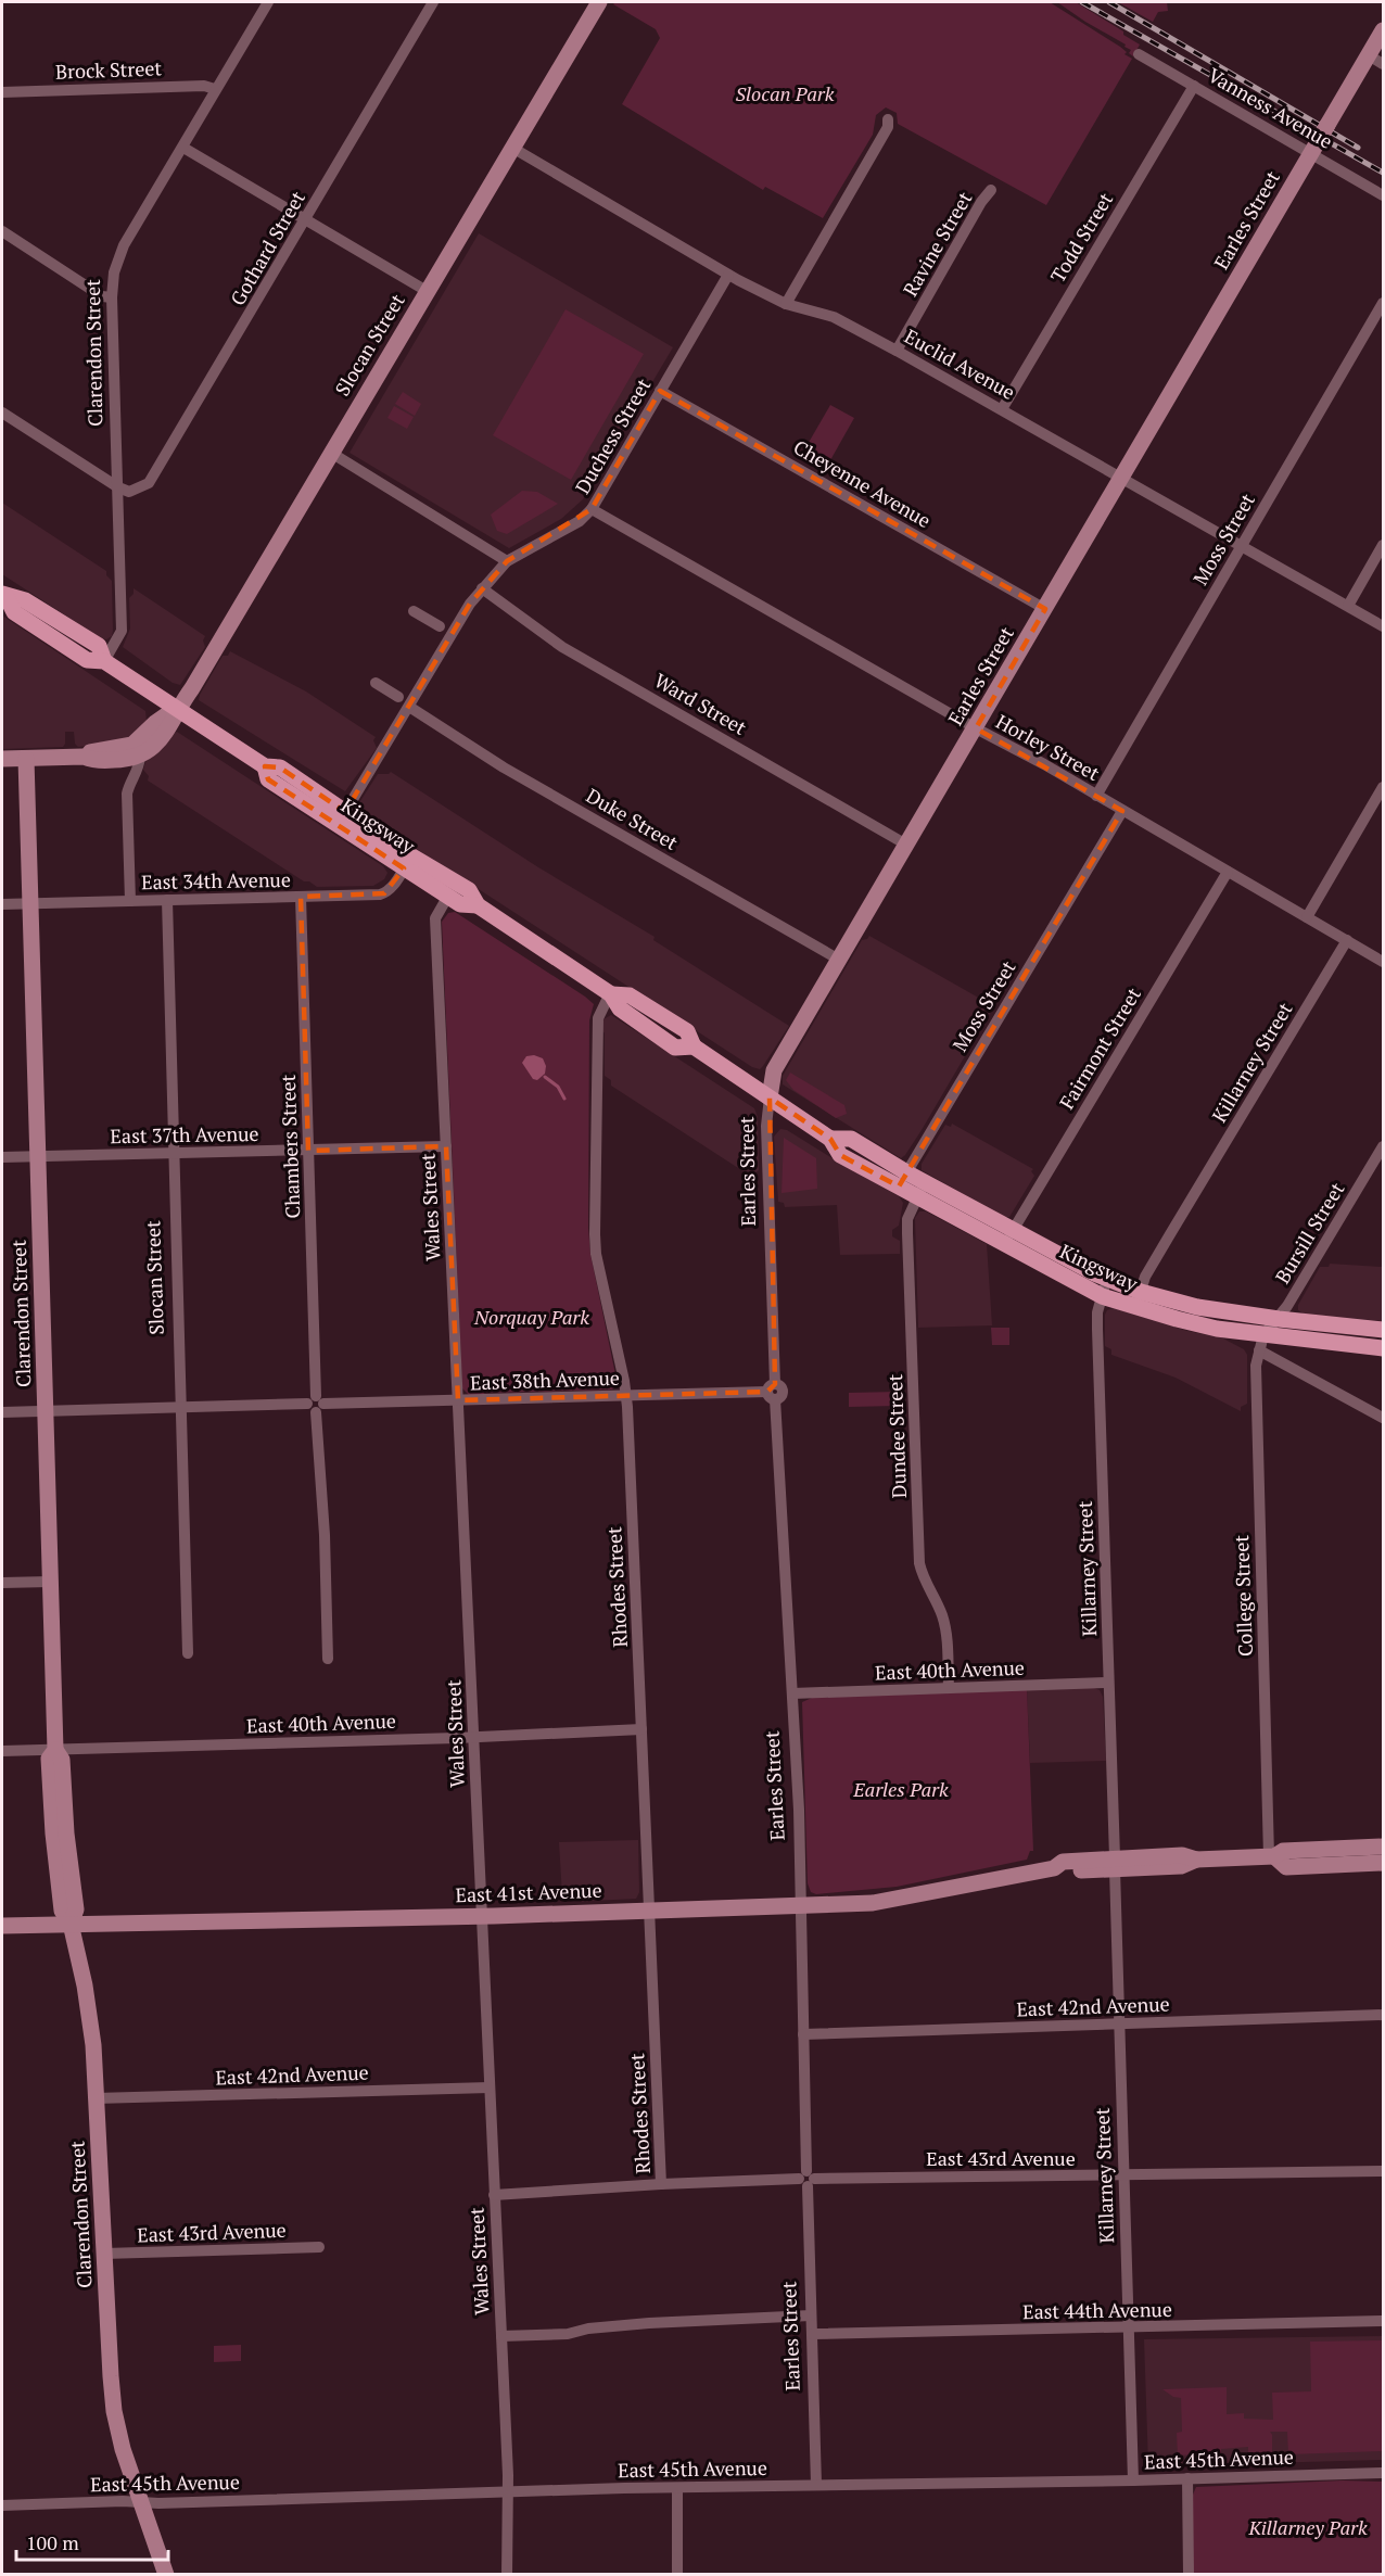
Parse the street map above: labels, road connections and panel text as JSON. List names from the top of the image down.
{
  "streets": {
    "main road": ["Kingsway"],
    "street": [
      "Brock Street",
      "Vanness Avenue",
      "Earles Street",
      "Todd Street",
      "Ravine Street",
      "Gothard Street",
      "Slocan Street",
      "Clarendon Street",
      "Euclid Avenue",
      "Duchess Street",
      "Cheyenne Avenue",
      "Moss Street",
      "Ward Street",
      "Horley Street",
      "Duke Street",
      "East 34th Avenue",
      "Fairmont Street",
      "Killarney Street",
      "East 37th Avenue",
      "Chambers Street",
      "Wales Street",
      "Bursill Street",
      "East 38th Avenue",
      "Dundee Street",
      "Rhodes Street",
      "College Street",
      "East 40th Avenue",
      "East 41st Avenue",
      "East 42nd Avenue",
      "East 43rd Avenue",
      "East 44th Avenue",
      "East 45th Avenue"
    ]
  },
  "crossings": [
    ["Brock Street", "Clarendon Street"],
    ["Vanness Avenue", "Earles Street"],
    ["Vanness Avenue", "Todd Street"],
    ["Earles Street", "Euclid Avenue"],
    ["Earles Street", "Cheyenne Avenue"],
    ["Earles Street", "Ward Street"],
    ["Earles Street", "Horley Street"],
    ["Earles Street", "Duke Street"],
    ["Earles Street", "Kingsway"],
    ["Earles Street", "East 38th Avenue"],
    ["Earles Street", "East 40th Avenue"],
    ["Earles Street", "East 41st Avenue"],
    ["Earles Street", "East 42nd Avenue"],
    ["Earles Street", "East 43rd Avenue"],
    ["Earles Street", "East 44th Avenue"],
    ["Earles Street", "East 45th Avenue"],
    ["Todd Street", "Euclid Avenue"],
    ["Ravine Street", "Euclid Avenue"],
    ["Gothard Street", "Clarendon Street"],
    ["Slocan Street", "Euclid Avenue"],
    ["Slocan Street", "Kingsway"],
    ["Slocan Street", "East 34th Avenue"],
    ["Slocan Street", "East 37th Avenue"],
    ["Slocan Street", "East 38th Avenue"],
    ["Clarendon Street", "Kingsway"],
    ["Clarendon Street", "East 34th Avenue"],
    ["Clarendon Street", "East 37th Avenue"],
    ["Clarendon Street", "East 38th Avenue"],
    ["Clarendon Street", "East 40th Avenue"],
    ["Clarendon Street", "East 41st Avenue"],
    ["Clarendon Street", "East 42nd Avenue"],
    ["Clarendon Street", "East 43rd Avenue"],
    ["Clarendon Street", "East 45th Avenue"],
    ["Euclid Avenue", "Duchess Street"],
    ["Euclid Avenue", "Moss Street"],
    ["Duchess Street", "Cheyenne Avenue"],
    ["Duchess Street", "Ward Street"],
    ["Duchess Street", "Horley Street"],
    ["Duchess Street", "Duke Street"],
    ["Duchess Street", "Kingsway"],
    ["Moss Street", "Horley Street"],
    ["Moss Street", "Kingsway"],
    ["Horley Street", "Fairmont Street"],
    ["Horley Street", "Killarney Street"],
    ["Kingsway", "East 34th Avenue"],
    ["Kingsway", "Fairmont Street"],
    ["Kingsway", "Killarney Street"],
    ["Kingsway", "Wales Street"],
    ["Kingsway", "Bursill Street"],
    ["Kingsway", "Dundee Street"],
    ["Kingsway", "Rhodes Street"],
    ["Kingsway", "College Street"],
    ["East 34th Avenue", "Chambers Street"],
    ["Killarney Street", "East 40th Avenue"],
    ["Killarney Street", "East 41st Avenue"],
    ["Killarney Street", "East 42nd Avenue"],
    ["Killarney Street", "East 43rd Avenue"],
    ["Killarney Street", "East 44th Avenue"],
    ["Killarney Street", "East 45th Avenue"],
    ["East 37th Avenue", "Chambers Street"],
    ["East 37th Avenue", "Wales Street"],
    ["Chambers Street", "East 38th Avenue"],
    ["Wales Street", "East 38th Avenue"],
    ["Wales Street", "East 40th Avenue"],
    ["Wales Street", "East 41st Avenue"],
    ["Wales Street", "East 42nd Avenue"],
    ["Wales Street", "East 43rd Avenue"],
    ["Wales Street", "East 45th Avenue"],
    ["Bursill Street", "College Street"],
    ["East 38th Avenue", "Rhodes Street"],
    ["Dundee Street", "East 40th Avenue"],
    ["Rhodes Street", "East 40th Avenue"],
    ["Rhodes Street", "East 41st Avenue"],
    ["Rhodes Street", "East 43rd Avenue"],
    ["College Street", "East 41st Avenue"]
  ],
  "parks": [
    "Slocan Park",
    "Norquay Park",
    "Earles Park",
    "Killarney Park"
  ],
  "scale_bar": "100 m"
}
